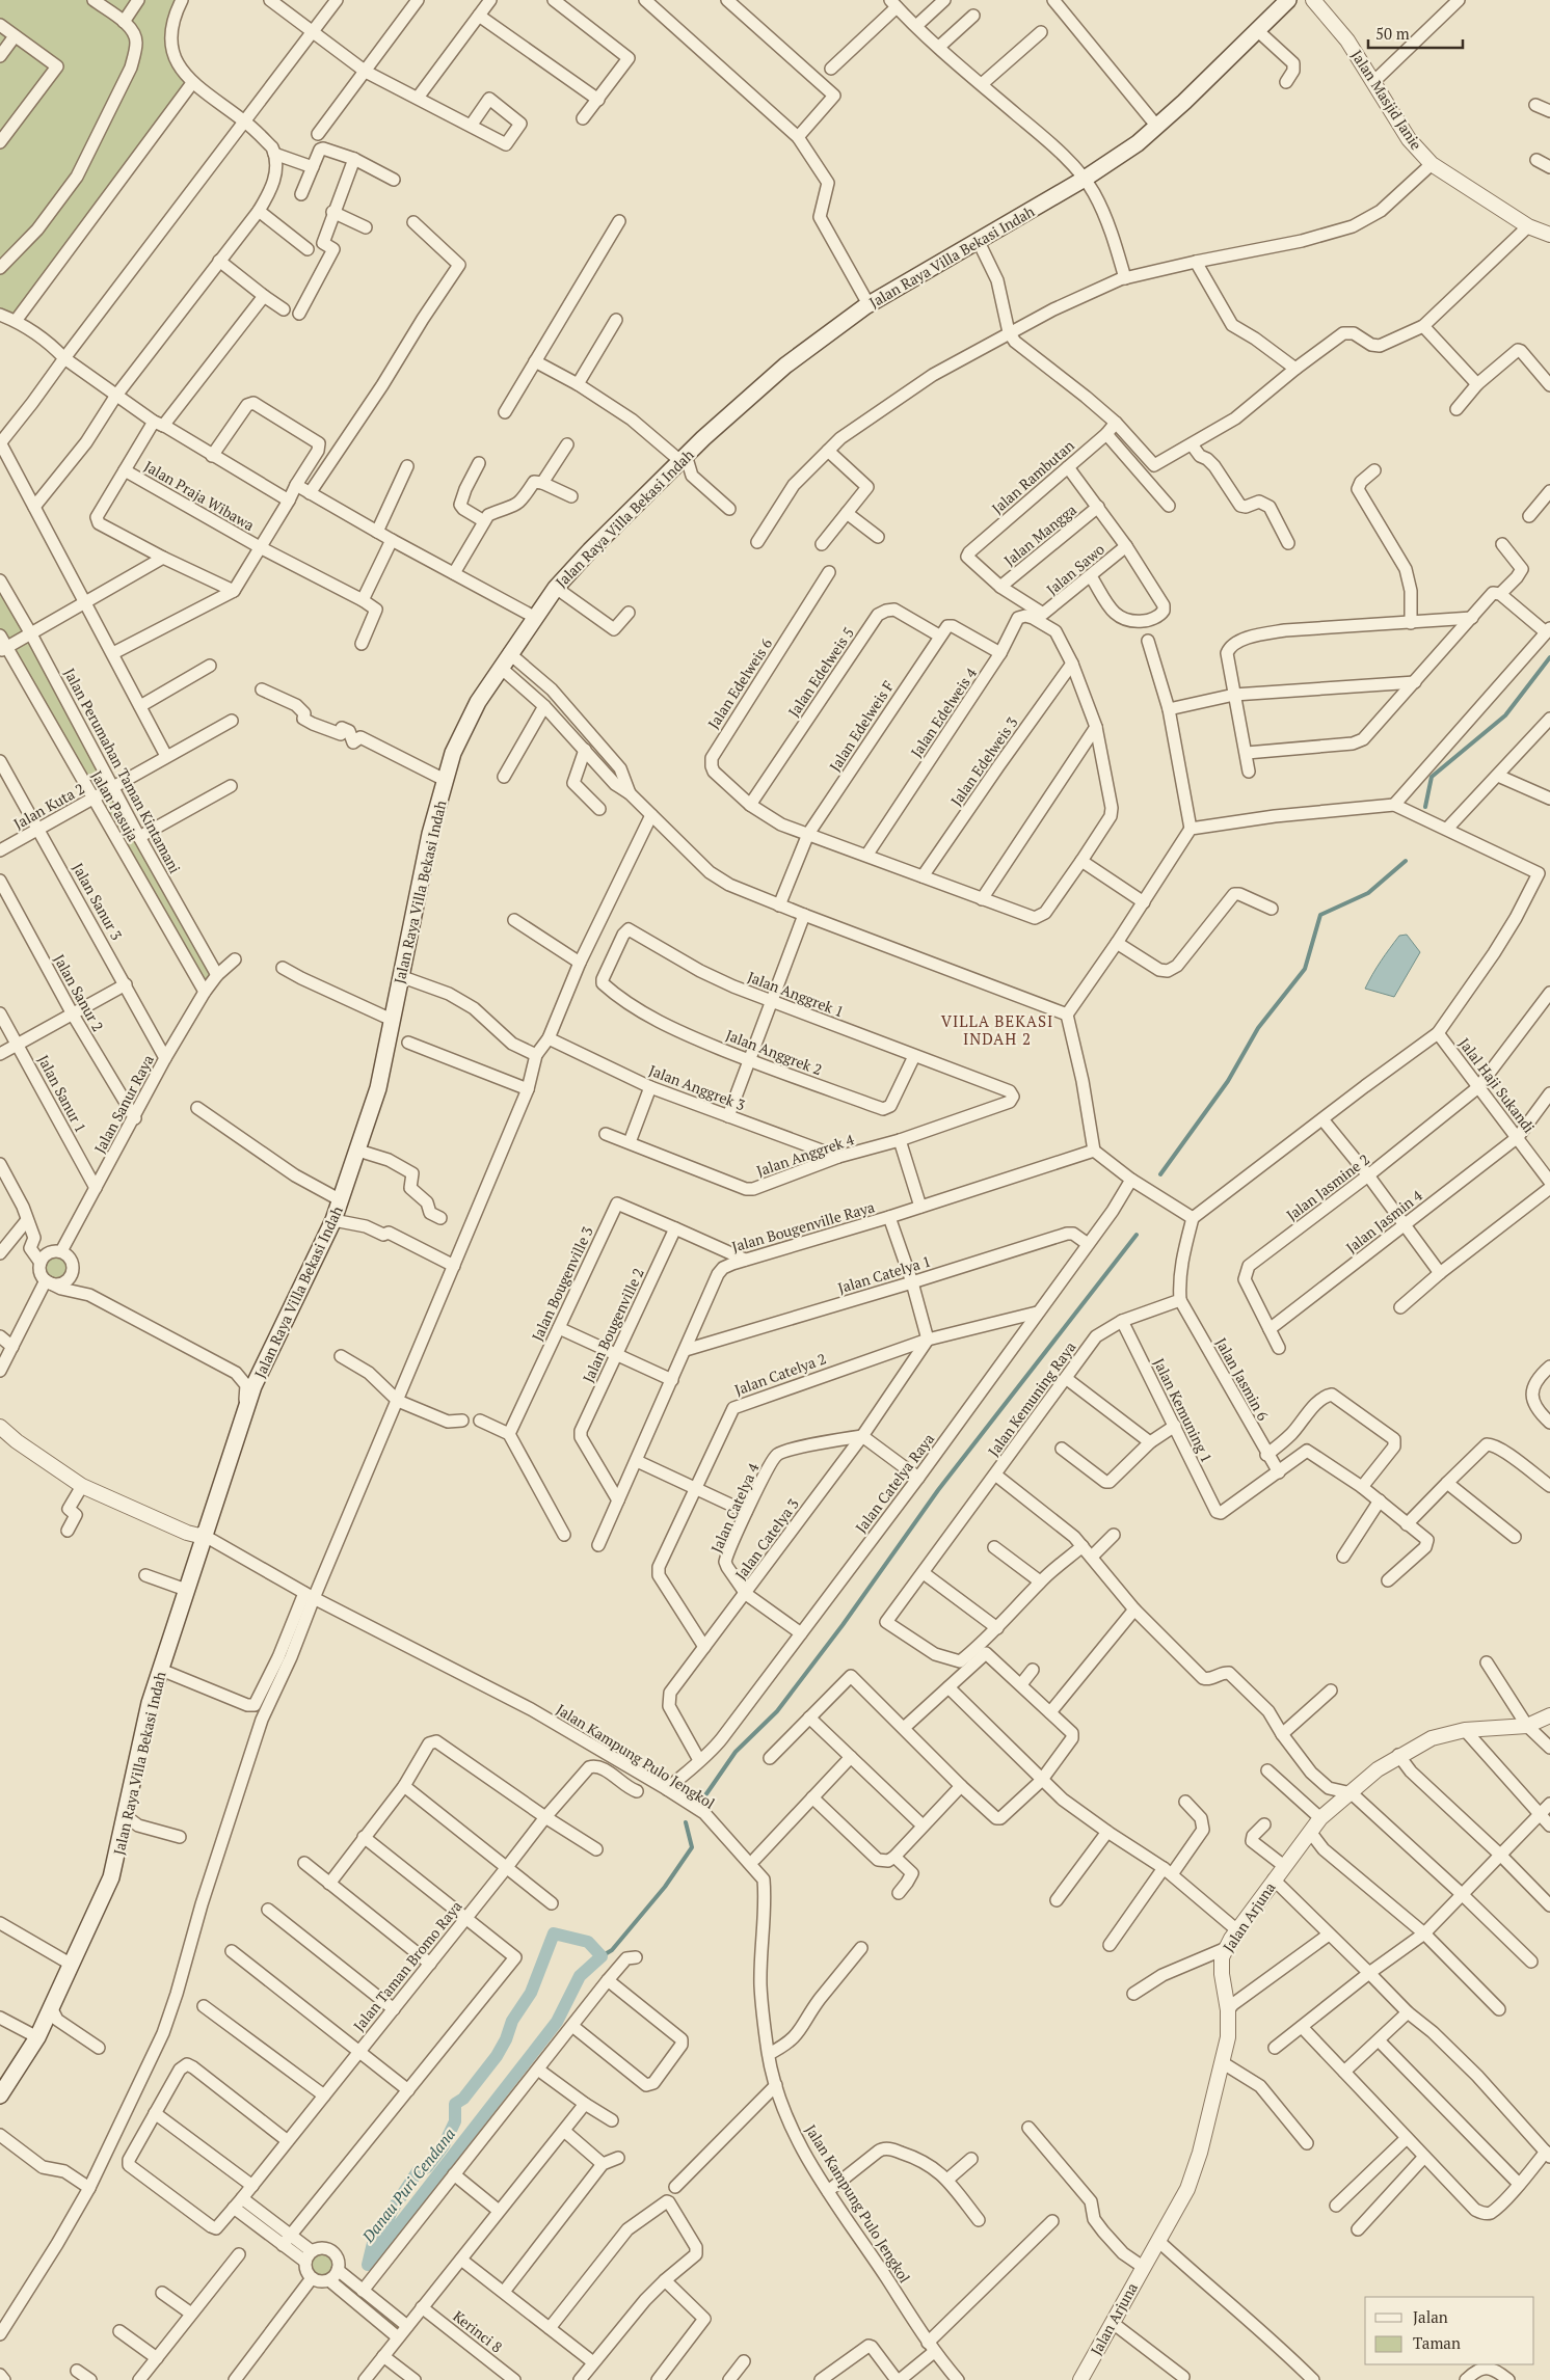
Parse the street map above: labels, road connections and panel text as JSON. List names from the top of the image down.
{
  "streets": {
    "main road": ["Jalan Raya Villa Bekasi Indah"],
    "street": [
      "Jalan Masjid Janie",
      "Jalan Rambutan",
      "Jalan Praja Wibawa",
      "Jalan Mangga",
      "Jalan Sawo",
      "Jalan Edelweis 5",
      "Jalan Edelweis 6",
      "Jalan Edelweis 4",
      "Jalan Edelweis F",
      "Jalan Edelweis 3",
      "Jalan Perumahan Taman Kintamani",
      "Jalan Kuta 2",
      "Jalan Pasuja",
      "Jalan Sanur 3",
      "Jalan Sanur 2",
      "Jalan Anggrek 1",
      "Jalan Anggrek 2",
      "Jalal Haji Sukandi",
      "Jalan Anggrek 3",
      "Jalan Sanur 1",
      "Jalan Sanur Raya",
      "Jalan Anggrek 4",
      "Jalan Jasmine 2",
      "Jalan Jasmin 4",
      "Jalan Bougenville Raya",
      "Jalan Catelya 1",
      "Jalan Bougenville 3",
      "Jalan Bougenville 2",
      "Jalan Catelya 2",
      "Jalan Jasmin 6",
      "Jalan Kemuning Raya",
      "Jalan Kemuning 1",
      "Jalan Catelya Raya",
      "Jalan Catelya 4",
      "Jalan Catelya 3",
      "Jalan Kampung Pulo Jengkol",
      "Jalan Arjuna",
      "Jalan Taman Bromo Raya",
      "Kerinci 8"
    ]
  },
  "crossings": [
    ["Jalan Raya Villa Bekasi Indah", "Jalan Kampung Pulo Jengkol"],
    ["Jalan Rambutan", "Jalan Mangga"],
    ["Jalan Rambutan", "Jalan Sawo"],
    ["Jalan Mangga", "Jalan Sawo"],
    ["Jalan Edelweis 5", "Jalan Edelweis 6"],
    ["Jalan Edelweis 5", "Jalan Edelweis F"],
    ["Jalan Edelweis 6", "Jalan Edelweis 4"],
    ["Jalan Edelweis 6", "Jalan Edelweis F"],
    ["Jalan Edelweis 6", "Jalan Edelweis 3"],
    ["Jalan Edelweis 4", "Jalan Edelweis 3"],
    ["Jalan Perumahan Taman Kintamani", "Jalan Kuta 2"],
    ["Jalan Perumahan Taman Kintamani", "Jalan Sanur Raya"],
    ["Jalan Kuta 2", "Jalan Pasuja"],
    ["Jalan Kuta 2", "Jalan Sanur 3"],
    ["Jalan Pasuja", "Jalan Sanur Raya"],
    ["Jalan Sanur 3", "Jalan Sanur Raya"],
    ["Jalan Sanur 2", "Jalan Sanur Raya"],
    ["Jalan Anggrek 1", "Jalan Anggrek 2"],
    ["Jalan Anggrek 1", "Jalan Anggrek 4"],
    ["Jalal Haji Sukandi", "Jalan Jasmine 2"],
    ["Jalal Haji Sukandi", "Jalan Jasmin 4"],
    ["Jalan Anggrek 3", "Jalan Anggrek 4"],
    ["Jalan Sanur 1", "Jalan Sanur Raya"],
    ["Jalan Jasmine 2", "Jalan Jasmin 4"],
    ["Jalan Bougenville Raya", "Jalan Catelya 1"],
    ["Jalan Bougenville Raya", "Jalan Bougenville 2"],
    ["Jalan Catelya 1", "Jalan Catelya Raya"],
    ["Jalan Bougenville 3", "Jalan Bougenville 2"],
    ["Jalan Catelya 2", "Jalan Catelya Raya"],
    ["Jalan Catelya 2", "Jalan Catelya 3"],
    ["Jalan Jasmin 6", "Jalan Kemuning Raya"],
    ["Jalan Jasmin 6", "Jalan Kemuning 1"],
    ["Jalan Kemuning Raya", "Jalan Kemuning 1"],
    ["Jalan Catelya Raya", "Jalan Catelya 3"],
    ["Jalan Catelya Raya", "Jalan Kampung Pulo Jengkol"],
    ["Jalan Catelya 4", "Jalan Catelya 3"]
  ],
  "districts": ["VILLA BEKASI INDAH 2"],
  "water": ["Danau Puri Cendana"],
  "legend": ["Jalan", "Taman"],
  "scale_bar": "50 m"
}
